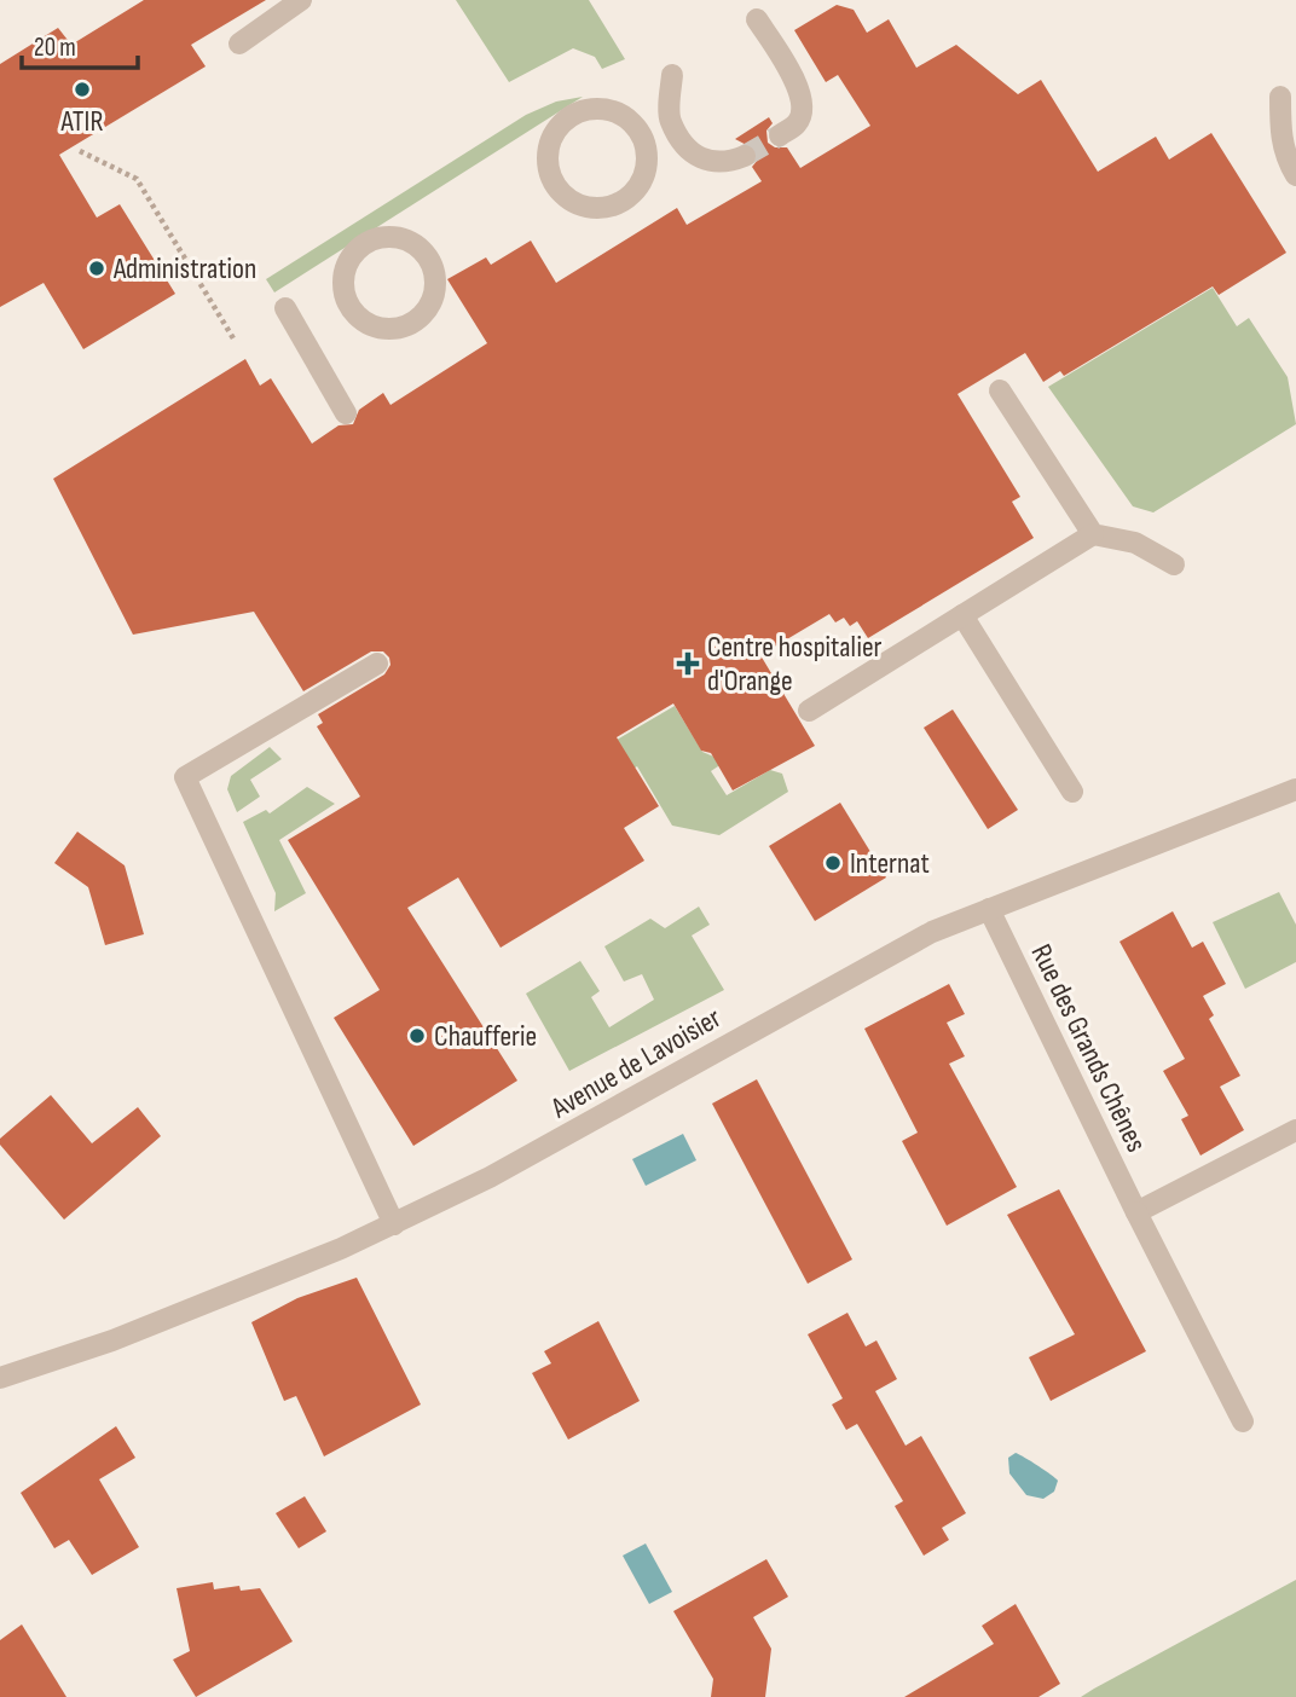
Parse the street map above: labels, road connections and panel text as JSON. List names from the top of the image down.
{
  "streets": {
    "street": ["Rue des Grands Chênes", "Avenue de Lavoisier"]
  },
  "crossings": [
    ["Rue des Grands Chênes", "Avenue de Lavoisier"]
  ],
  "places": {
    "other": [
      "ATIR",
      "Administration",
      "Internat",
      "Chaufferie"
    ],
    "health": ["Centre hospitalier d'Orange"]
  },
  "scale_bar": "20 m"
}
